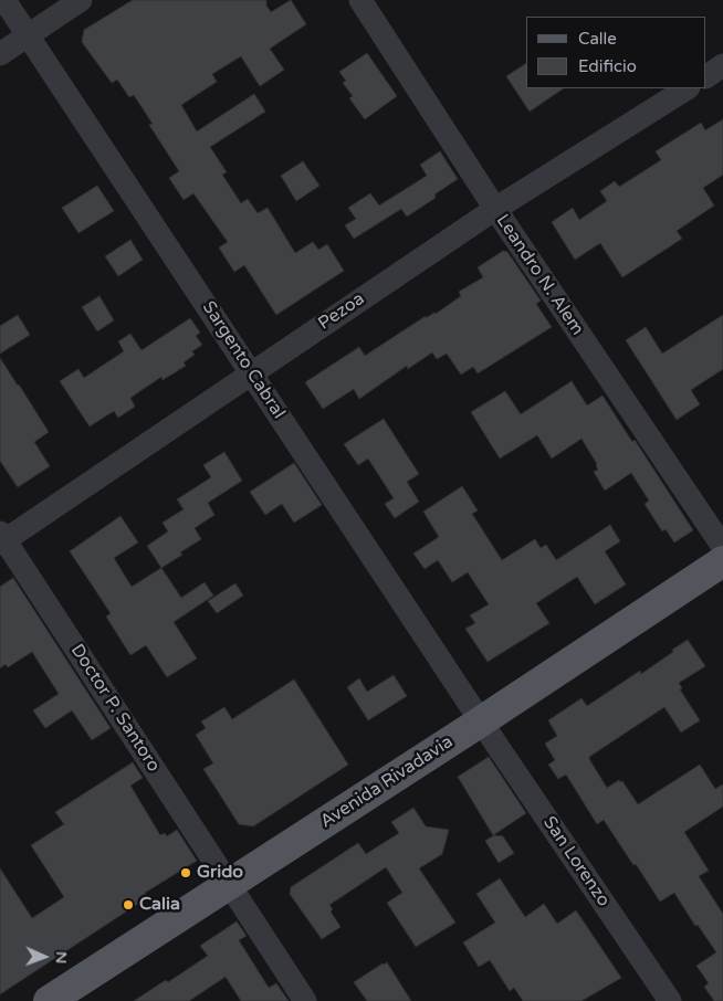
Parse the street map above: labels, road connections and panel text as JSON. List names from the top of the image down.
{
  "streets": {
    "main road": ["Avenida Rivadavia"],
    "street": [
      "Leandro N. Alem",
      "Pezoa",
      "Sargento Cabral",
      "Doctor P. Santoro",
      "San Lorenzo"
    ]
  },
  "crossings": [
    ["Leandro N. Alem", "Pezoa"],
    ["Pezoa", "Sargento Cabral"],
    ["Pezoa", "Doctor P. Santoro"],
    ["Sargento Cabral", "Avenida Rivadavia"],
    ["Sargento Cabral", "San Lorenzo"],
    ["Doctor P. Santoro", "Avenida Rivadavia"],
    ["Avenida Rivadavia", "San Lorenzo"]
  ],
  "places": ["Grido", "Calia"],
  "legend": ["Calle", "Edificio"],
  "north": "right"
}
